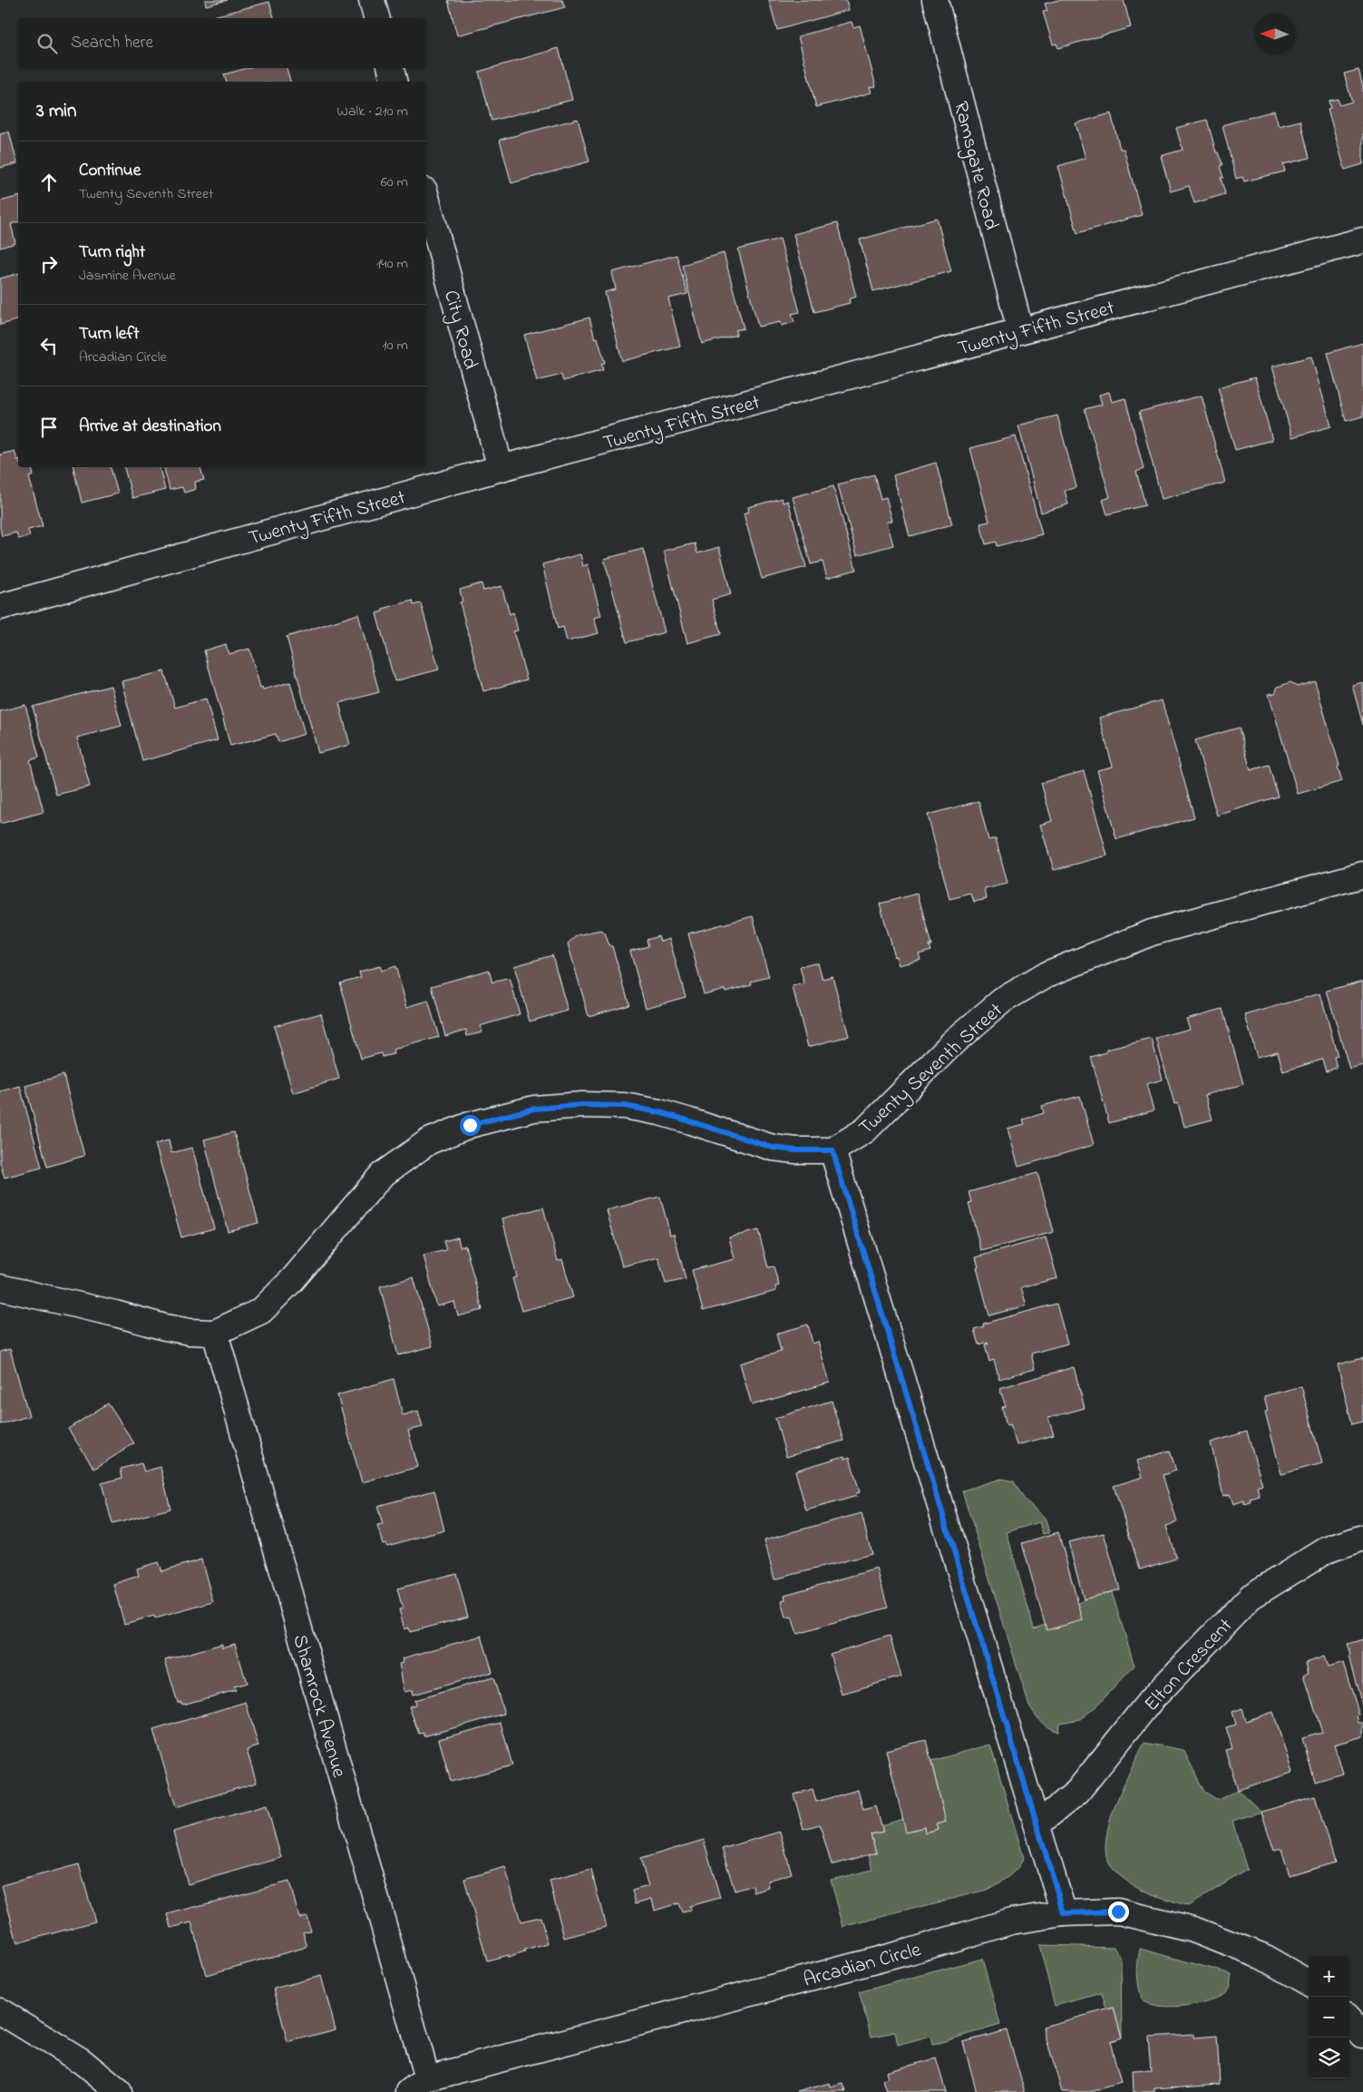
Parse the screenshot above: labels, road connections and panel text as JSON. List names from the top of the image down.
{
  "streets": {
    "street": [
      "Ramsgate Road",
      "Twenty Fifth Street",
      "City Road",
      "Twenty Seventh Street",
      "Elton Crescent",
      "Shamrock Avenue",
      "Arcadian Circle"
    ]
  },
  "crossings": [
    ["Ramsgate Road", "Twenty Fifth Street"],
    ["Twenty Fifth Street", "City Road"],
    ["Shamrock Avenue", "Arcadian Circle"]
  ],
  "north": "left",
  "page": {
    "search": "Search here",
    "heading": ["3 min", "Walk · 210 m"],
    "list": [
      ["Continue", "Twenty Seventh Street", "60 m"],
      ["Turn right", "Jasmine Avenue", "140 m"],
      ["Turn left", "Arcadian Circle", "10 m"],
      "Arrive at destination"
    ],
    "map_buttons": ["+", "−"]
  }
}
